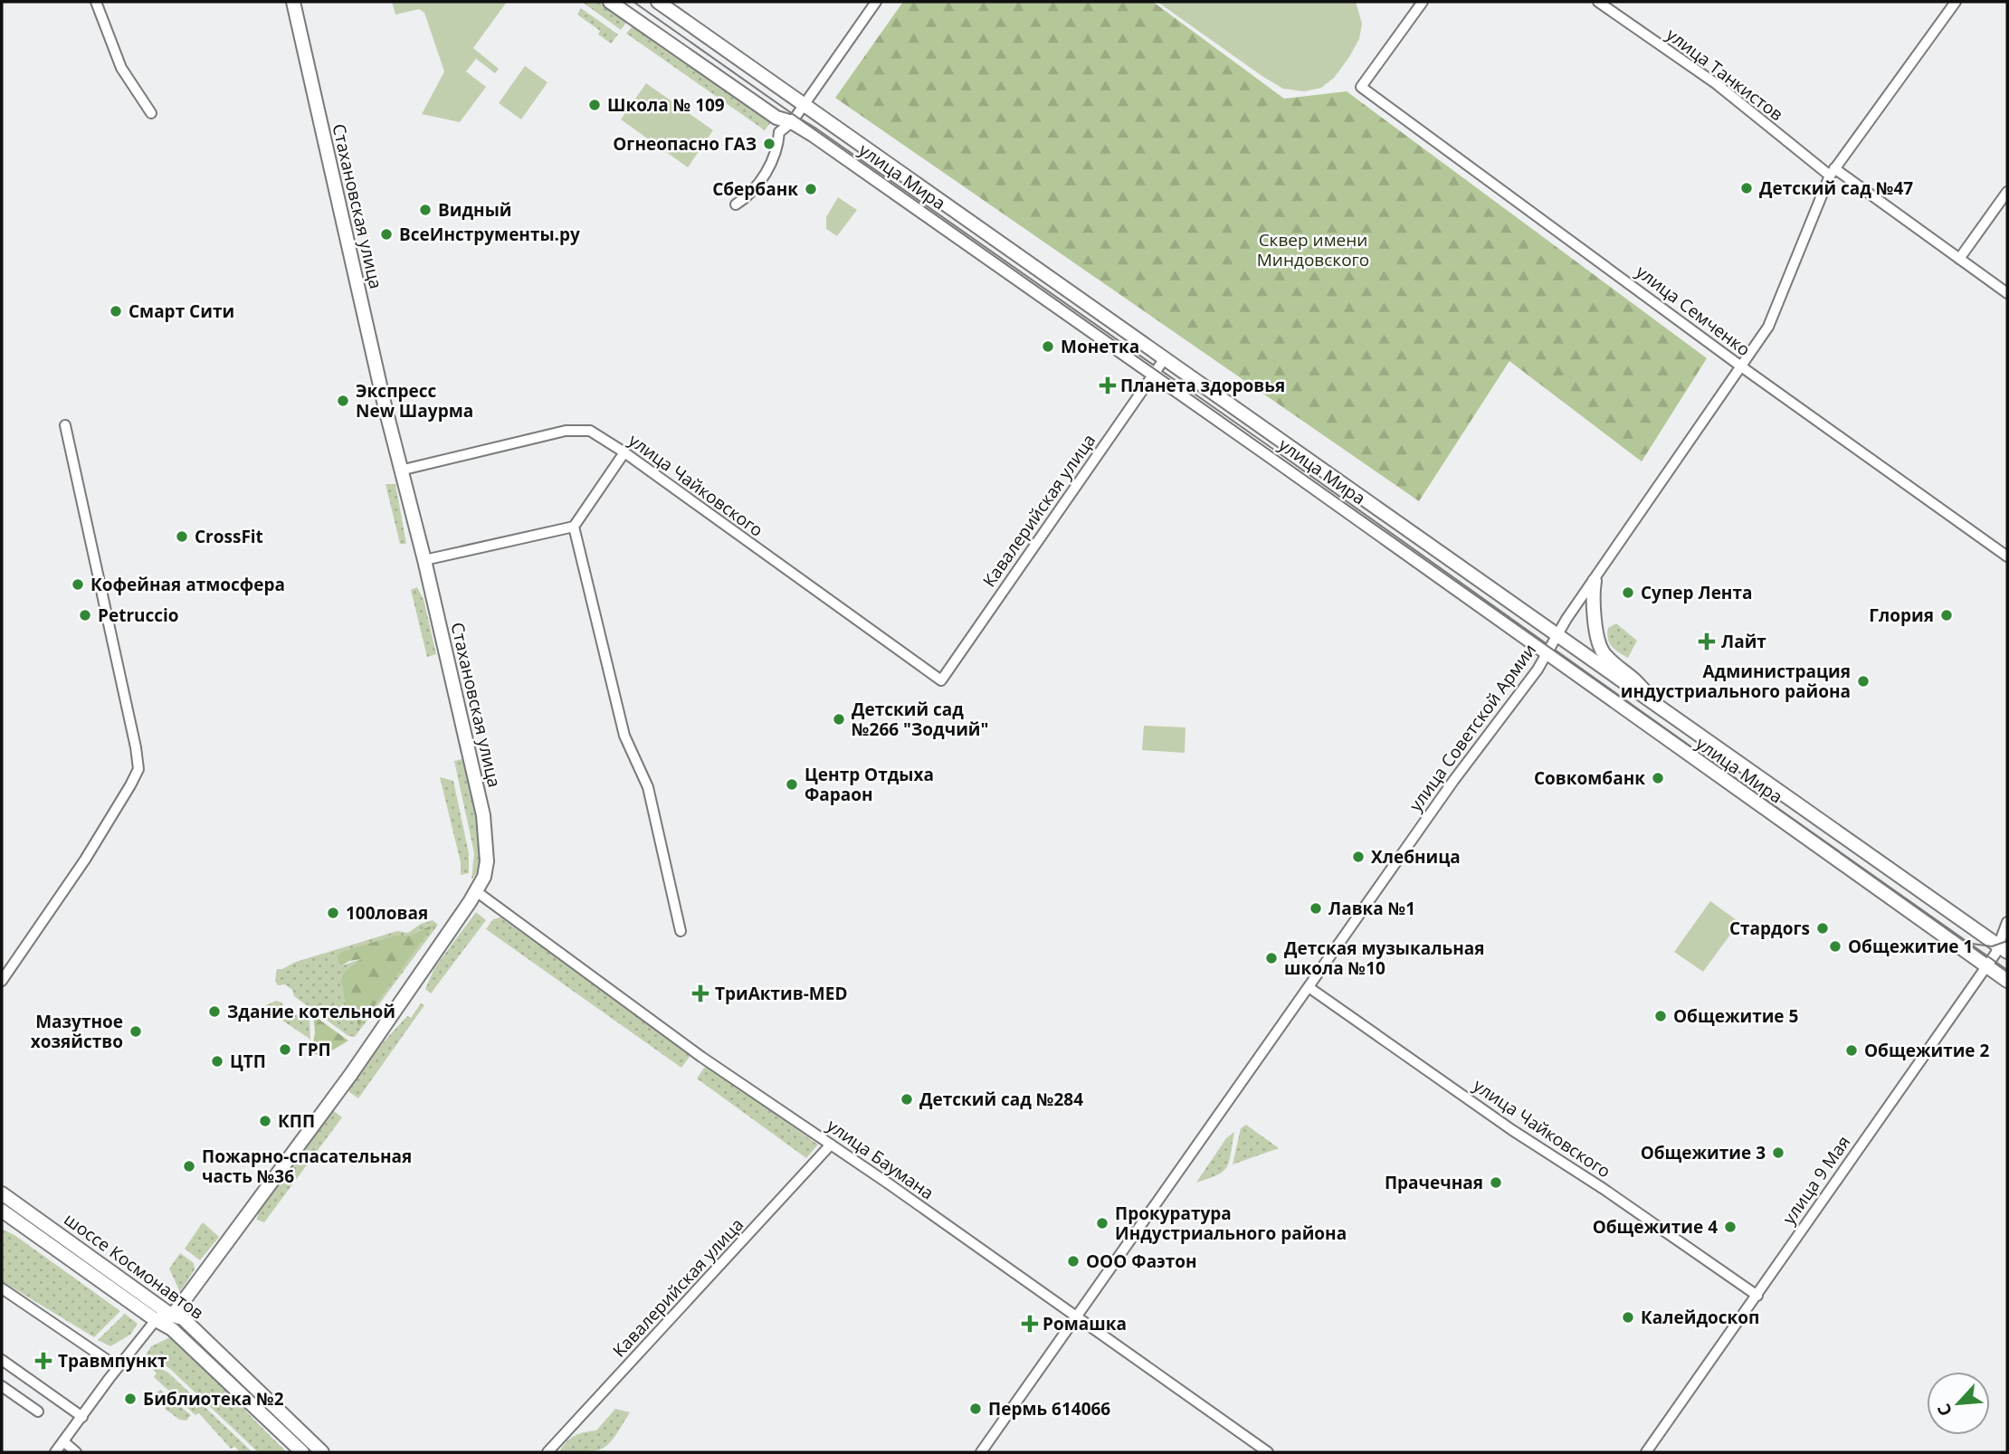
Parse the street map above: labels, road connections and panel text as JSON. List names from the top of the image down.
{
  "streets": {
    "main road": ["улица Мира", "Стахановская улица", "шоссе Космонавтов"],
    "street": [
      "улица Танкистов",
      "улица Семченко",
      "улица Чайковского",
      "Кавалерийская улица",
      "улица Советской Армии",
      "улица Баумана",
      "улица 9 Мая"
    ]
  },
  "crossings": [
    ["улица Танкистов", "улица Советской Армии"],
    ["улица Мира", "Кавалерийская улица"],
    ["улица Мира", "улица Советской Армии"],
    ["улица Мира", "улица 9 Мая"],
    ["Стахановская улица", "улица Чайковского"],
    ["Стахановская улица", "улица Баумана"],
    ["Стахановская улица", "шоссе Космонавтов"],
    ["улица Семченко", "улица Советской Армии"],
    ["улица Чайковского", "Кавалерийская улица"],
    ["улица Чайковского", "улица Советской Армии"],
    ["улица Чайковского", "улица 9 Мая"],
    ["Кавалерийская улица", "улица Баумана"],
    ["улица Советской Армии", "улица Баумана"]
  ],
  "parks": ["Сквер имени Миндовского"],
  "places": {
    "other": [
      "Школа № 109",
      "Огнеопасно ГАЗ",
      "Детский сад №47",
      "Сбербанк",
      "Видный",
      "ВсеИнструменты.ру",
      "Смарт Сити",
      "Монетка",
      "Экспресс New Шаурма",
      "CrossFit",
      "Кофейная атмосфера",
      "Супер Лента",
      "Petruccio",
      "Глория",
      "Администрация индустриального района",
      "Детский сад №266 \"Зодчий\"",
      "Совкомбанк",
      "Центр Отдыха Фараон",
      "Хлебница",
      "Лавка №1",
      "100ловая",
      "Стардогs",
      "Общежитие 1",
      "Детская музыкальная школа №10",
      "Здание котельной",
      "Общежитие 5",
      "Мазутное хозяйство",
      "ГРП",
      "Общежитие 2",
      "ЦТП",
      "Детский сад №284",
      "КПП",
      "Общежитие 3",
      "Пожарно-спасательная часть №36",
      "Прачечная",
      "Прокуратура Индустриального района",
      "Общежитие 4",
      "ООО Фаэтон",
      "Калейдоскоп",
      "Библиотека №2",
      "Пермь 614066"
    ],
    "health": [
      "Планета здоровья",
      "Лайт",
      "ТриАктив-MED",
      "Ромашка",
      "Травмпункт"
    ]
  },
  "north": "bottom left"
}
